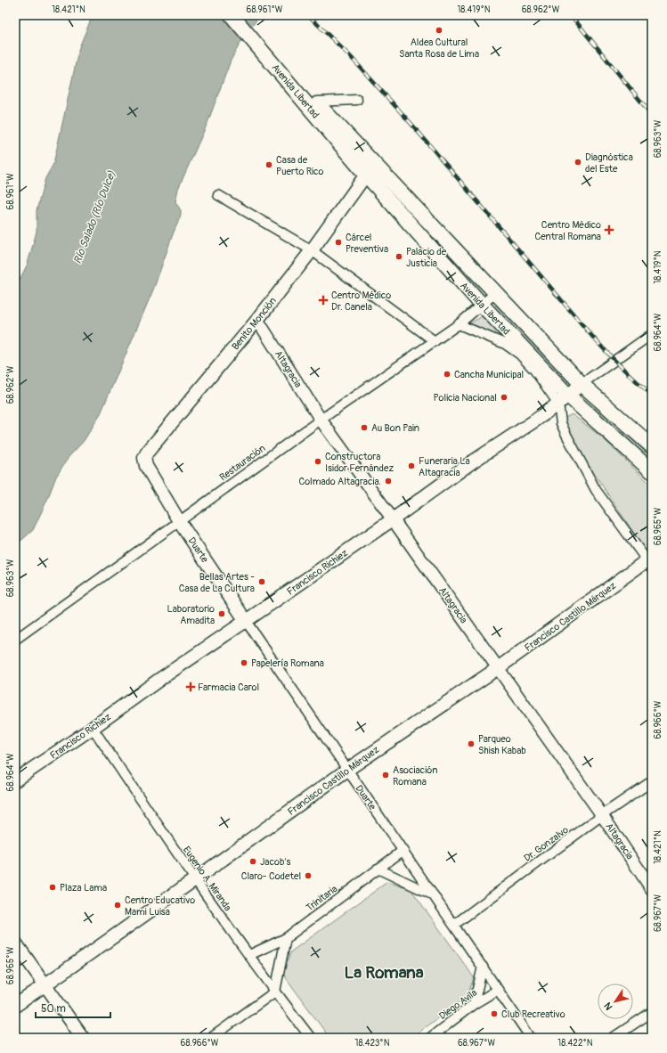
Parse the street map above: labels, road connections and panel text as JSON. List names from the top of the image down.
{
  "streets": {
    "main road": [
      "Avenida Libertad",
      "Benito Monción",
      "Duarte",
      "Francisco Richiez",
      "Francisco Castillo Márquez"
    ],
    "street": [
      "Altagracia",
      "Restauración",
      "Dr. Gonzalvo",
      "Eugenio A. Miranda",
      "Trinitaria",
      "Diego Avila"
    ]
  },
  "crossings": [
    ["Avenida Libertad", "Benito Monción"],
    ["Avenida Libertad", "Restauración"],
    ["Avenida Libertad", "Francisco Richiez"],
    ["Benito Monción", "Altagracia"],
    ["Benito Monción", "Duarte"],
    ["Altagracia", "Restauración"],
    ["Altagracia", "Francisco Richiez"],
    ["Altagracia", "Francisco Castillo Márquez"],
    ["Altagracia", "Dr. Gonzalvo"],
    ["Restauración", "Duarte"],
    ["Duarte", "Francisco Richiez"],
    ["Duarte", "Francisco Castillo Márquez"],
    ["Duarte", "Dr. Gonzalvo"],
    ["Duarte", "Trinitaria"],
    ["Duarte", "Diego Avila"],
    ["Francisco Richiez", "Eugenio A. Miranda"],
    ["Francisco Castillo Márquez", "Eugenio A. Miranda"],
    ["Eugenio A. Miranda", "Trinitaria"]
  ],
  "districts": ["La Romana"],
  "water": ["Río Salado (Río Dulce)"],
  "places": {
    "other": [
      "Aldea Cultural Santa Rosa de Lima",
      "Diagnóstica del Este",
      "Casa de Puerto Rico",
      "Cárcel Preventiva",
      "Palacio de Justicia",
      "Cancha Municipal",
      "Policia Nacional",
      "Au Bon Pain",
      "Constructora Isidor Fernández",
      "Funeraria La Altagracia",
      "Colmado Altagracia.",
      "Bellas Artes - Casa de La Cultura",
      "Laboratorio Amadita",
      "Papelería Romana",
      "Parqueo Shish Kabab",
      "Asociación Romana",
      "Jacob's",
      "Claro- Codetel",
      "Plaza Lama",
      "Centro Educativo Mami Luisa",
      "Club Recreativo"
    ],
    "health": ["Centro Médico Central Romana", "Centro Médico Dr. Canela", "Farmacia Carol"]
  },
  "scale_bar": "50 m",
  "north": "bottom left",
  "coordinates": [
    "18.421°N",
    "68.961°W",
    "18.419°N",
    "68.962°W",
    "68.963°W",
    "68.964°W",
    "68.965°W",
    "68.966°W",
    "68.967°W",
    "18.423°N",
    "18.422°N"
  ]
}
